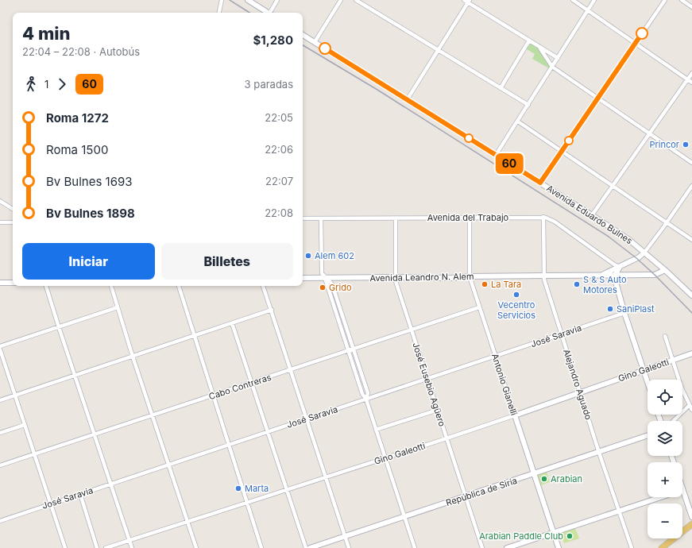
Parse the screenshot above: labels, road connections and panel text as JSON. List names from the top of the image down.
{
  "streets": {
    "main road": [
      "Avenida Eduardo Bulnes",
      "Avenida Leandro N. Alem",
      "Gino Galeotti",
      "Antonio Gianelli",
      "República de Siria"
    ],
    "street": [
      "Avenida del Trabajo",
      "José Saravia",
      "José Eusebio Agüero",
      "Alejandro Aguado",
      "Cabo Contreras"
    ]
  },
  "crossings": [
    ["Avenida Eduardo Bulnes", "Avenida Leandro N. Alem"],
    ["Avenida del Trabajo", "Avenida Leandro N. Alem"],
    ["Avenida del Trabajo", "José Eusebio Agüero"],
    ["Avenida del Trabajo", "Antonio Gianelli"],
    ["Avenida del Trabajo", "Alejandro Aguado"],
    ["Avenida Leandro N. Alem", "José Eusebio Agüero"],
    ["Avenida Leandro N. Alem", "Antonio Gianelli"],
    ["Avenida Leandro N. Alem", "Alejandro Aguado"],
    ["José Saravia", "José Eusebio Agüero"],
    ["José Saravia", "Antonio Gianelli"],
    ["José Saravia", "Alejandro Aguado"],
    ["Gino Galeotti", "José Eusebio Agüero"],
    ["Gino Galeotti", "Antonio Gianelli"],
    ["Gino Galeotti", "Alejandro Aguado"],
    ["José Eusebio Agüero", "Cabo Contreras"],
    ["José Eusebio Agüero", "República de Siria"],
    ["Antonio Gianelli", "Cabo Contreras"],
    ["Antonio Gianelli", "República de Siria"],
    ["Alejandro Aguado", "República de Siria"]
  ],
  "places": [
    "Princor",
    "Alem 602",
    "La Tara",
    "S & S Auto Motores",
    "Grido",
    "Vecentro Servicios",
    "SaniPlast",
    "Arabian",
    "Marta",
    "Arabian Paddle Club"
  ],
  "lines": ["bus line 60"],
  "page": {
    "on_map": "60",
    "heading": ["4 min", "22:04 – 22:08 · Autobús", "$1,280"],
    "legs": ["1", "60", "3 paradas"],
    "list": [
      {
        "name": "Roma 1272",
        "value": "22:05"
      },
      {
        "name": "Roma 1500",
        "value": "22:06"
      },
      {
        "name": "Bv Bulnes 1693",
        "value": "22:07"
      },
      {
        "name": "Bv Bulnes 1898",
        "value": "22:08"
      }
    ],
    "buttons": ["Iniciar", "Billetes"],
    "map_buttons": ["+", "−"]
  }
}
